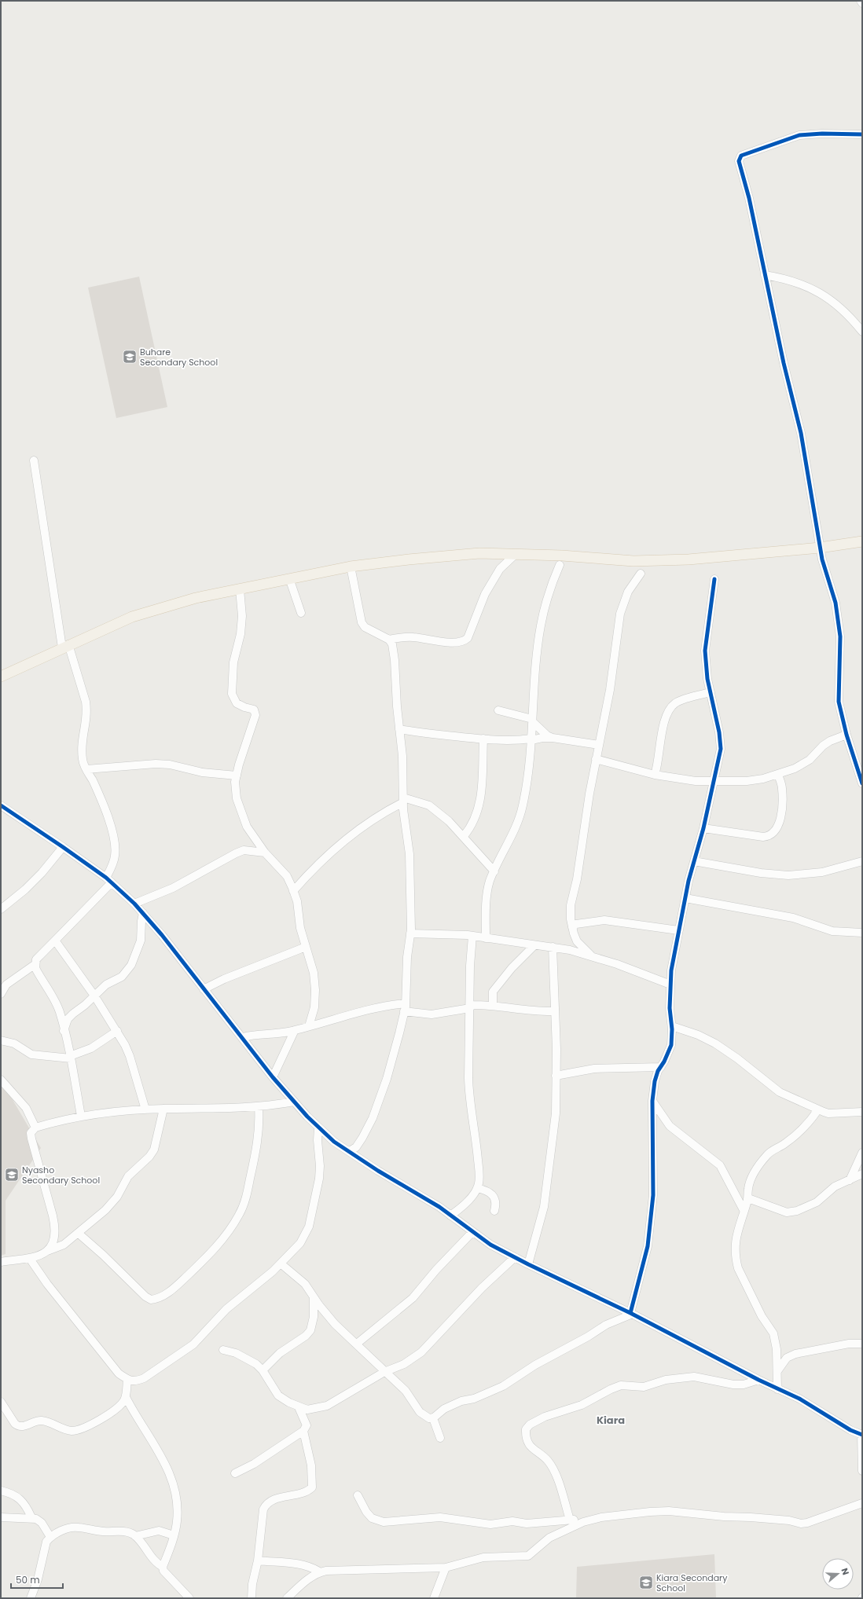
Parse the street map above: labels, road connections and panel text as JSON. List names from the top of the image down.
{
  "districts": ["Kiara"],
  "places": {
    "school or university": ["Buhare Secondary School", "Nyasho Secondary School", "Kiara Secondary School"]
  },
  "scale_bar": "50 m",
  "north": "right"
}
